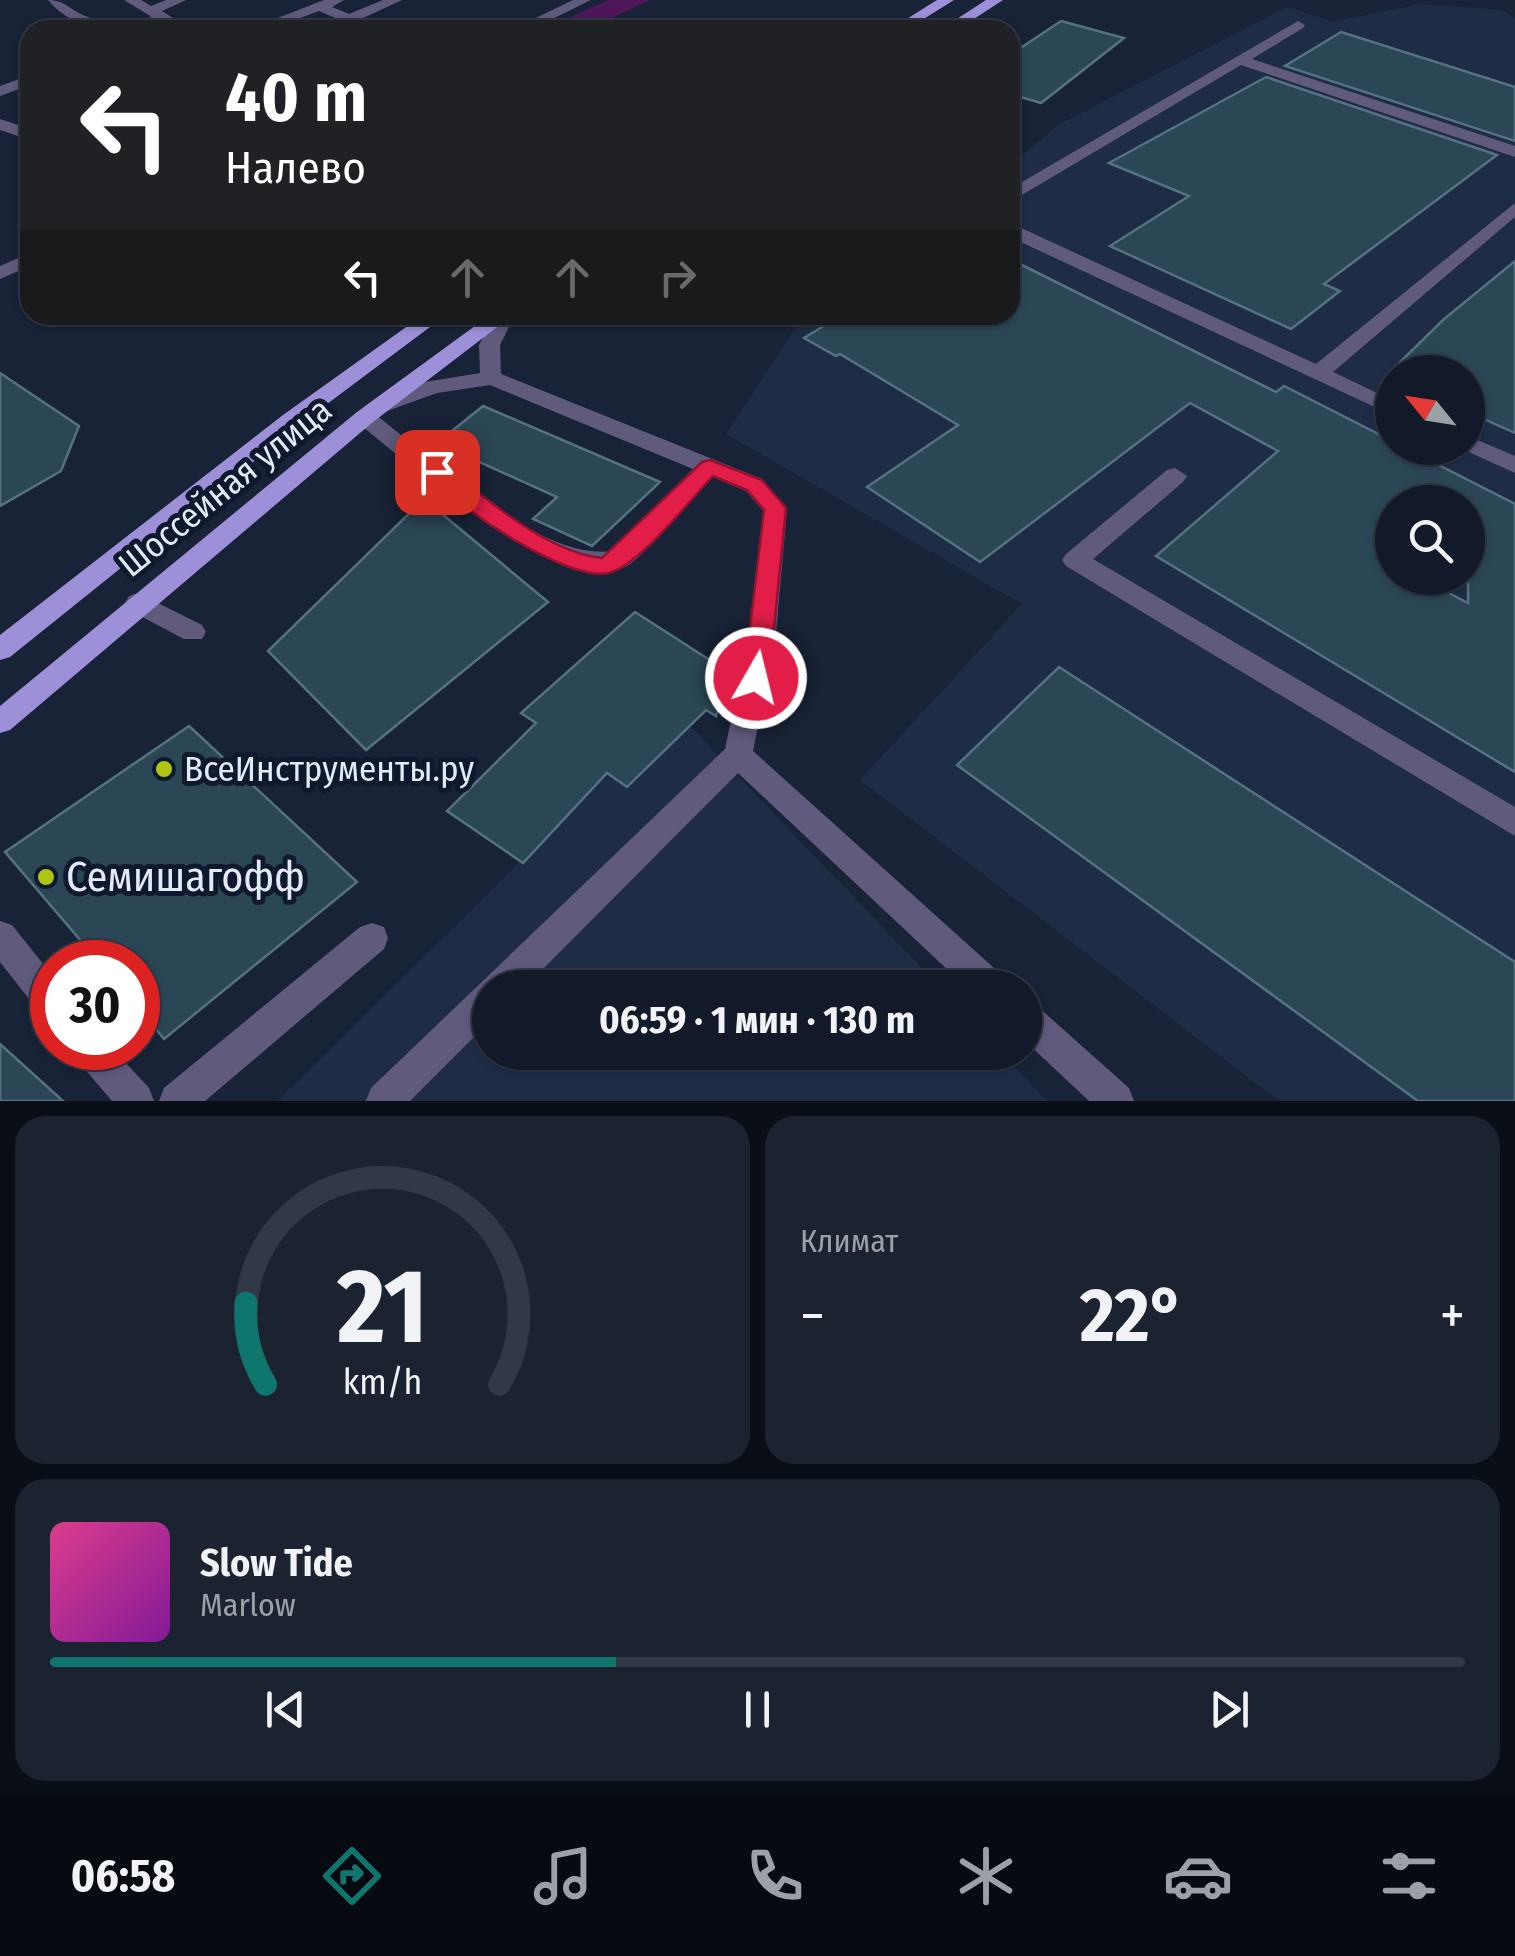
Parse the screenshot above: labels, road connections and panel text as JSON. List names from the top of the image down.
{
  "streets": {
    "main road": ["Шоссейная улица"]
  },
  "places": ["ВсеИнструменты.ру", "Семишагофф"],
  "north": "top left",
  "page": {
    "turn": ["40 m", "Налево"],
    "limit": "30",
    "trip": "06:59 · 1 мин · 130 m",
    "tile": "Климат",
    "heat": ["−", "22°", "+"],
    "song": ["Slow Tide", "Marlow"],
    "tabs": "06:58",
    "gauge": ["21", "km/h"]
  }
}
